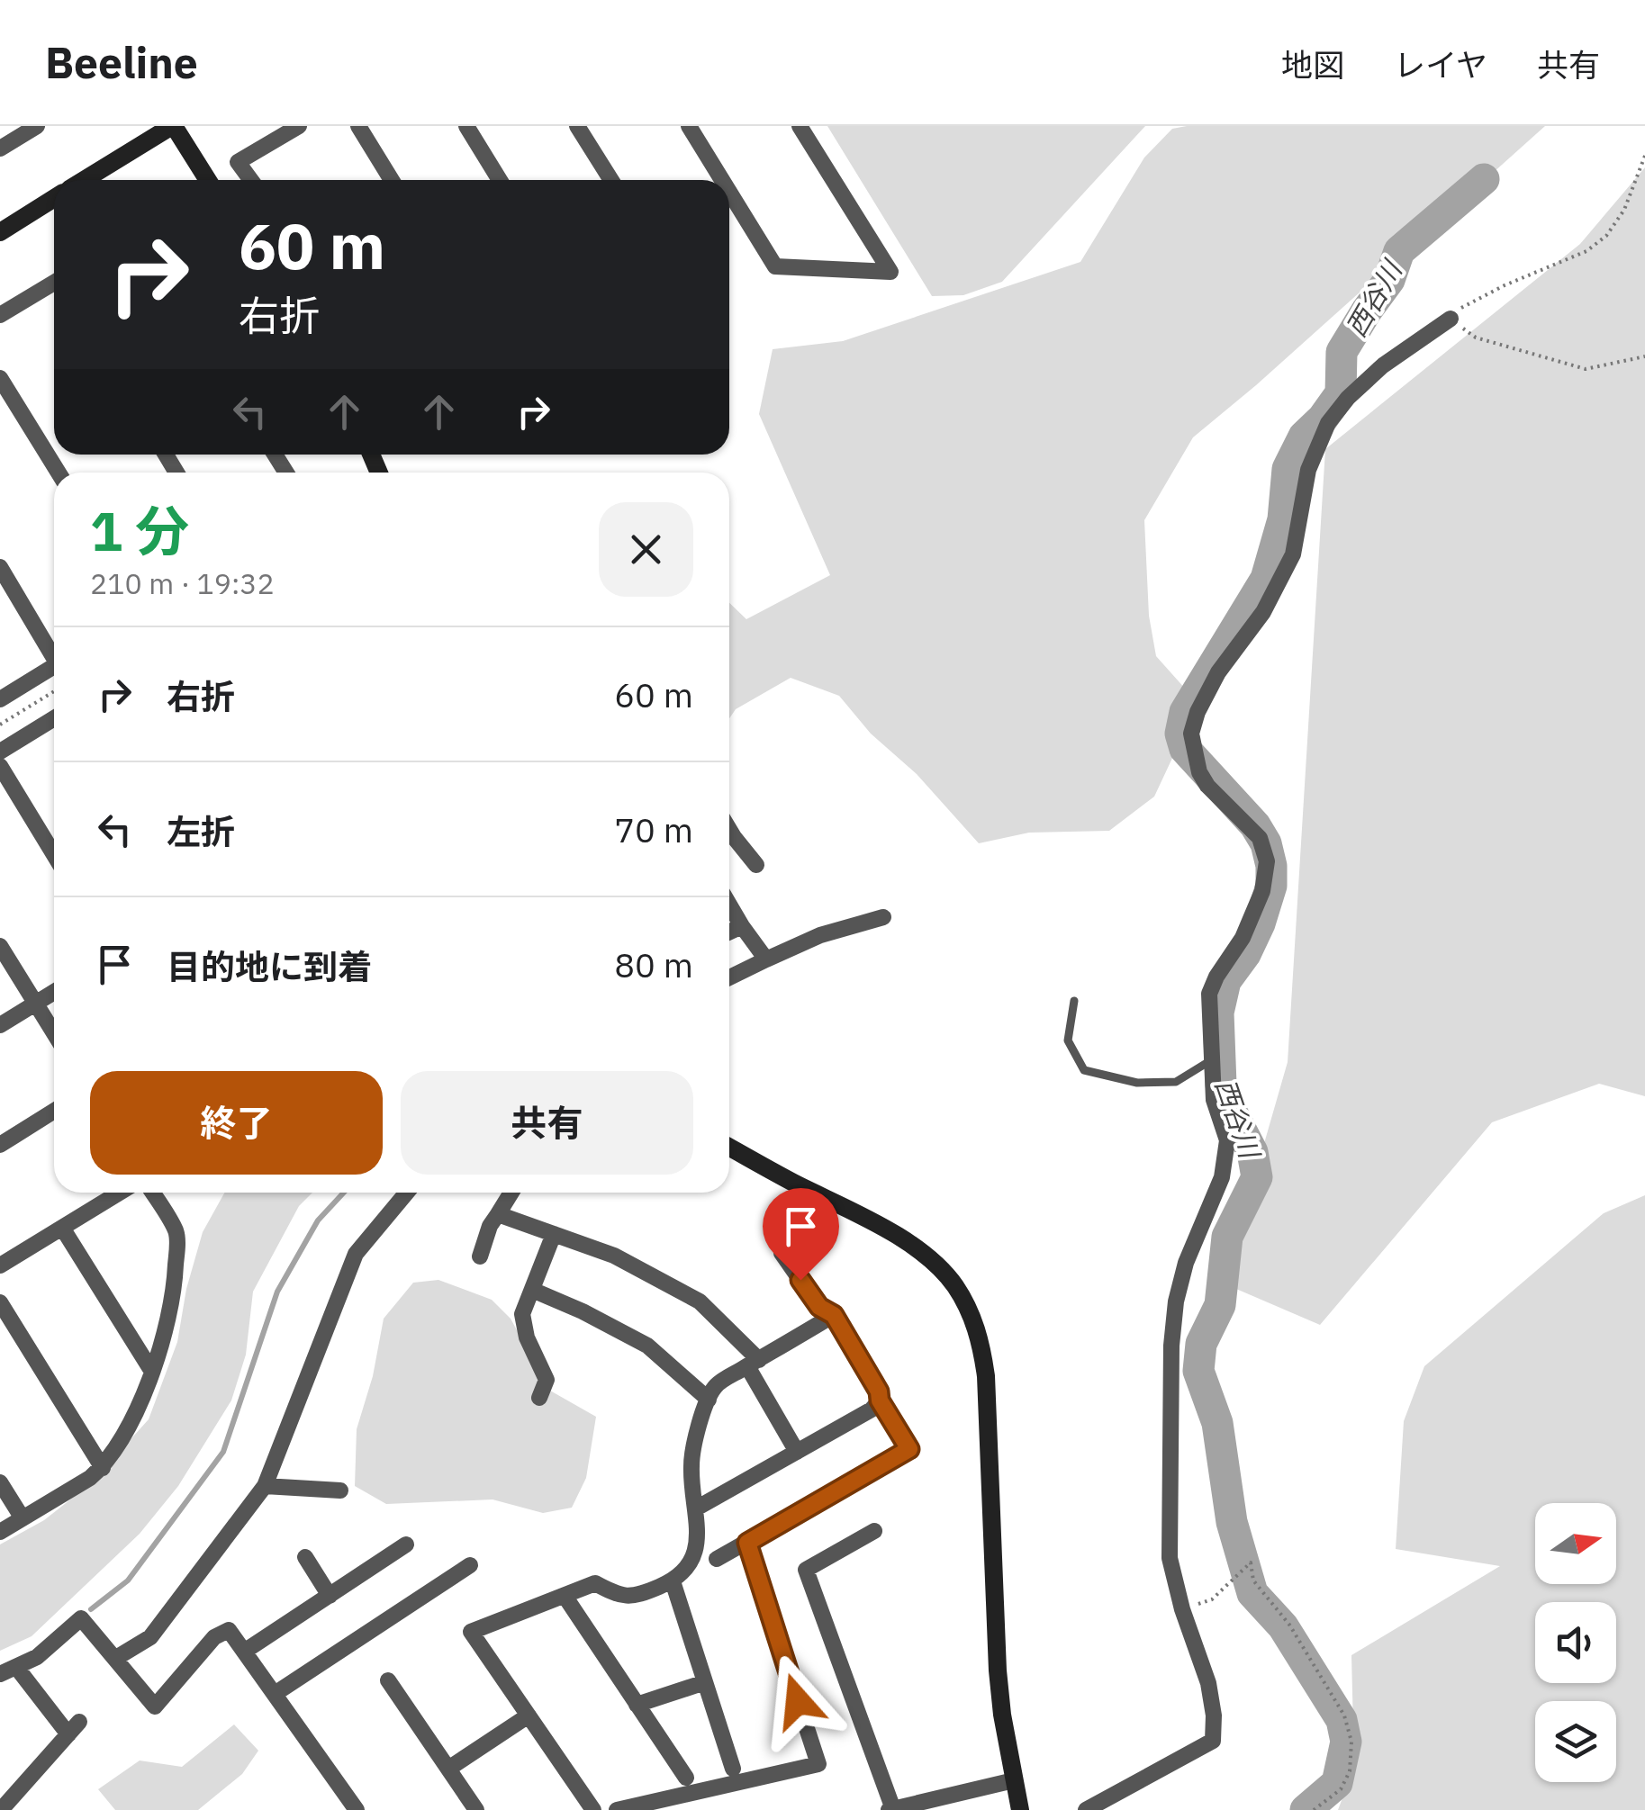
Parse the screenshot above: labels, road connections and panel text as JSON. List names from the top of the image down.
{
  "water": ["西谷川"],
  "north": "right",
  "page": {
    "header": "Beeline",
    "nav": ["地図", "レイヤ", "共有"],
    "turn": ["60 m", "右折"],
    "heading": ["1 分", "210 m · 19:32"],
    "list": [
      {
        "name": "右折",
        "value": "60 m"
      },
      {
        "name": "左折",
        "value": "70 m"
      },
      {
        "name": "目的地に到着",
        "value": "80 m"
      }
    ],
    "buttons": ["終了", "共有"]
  }
}
